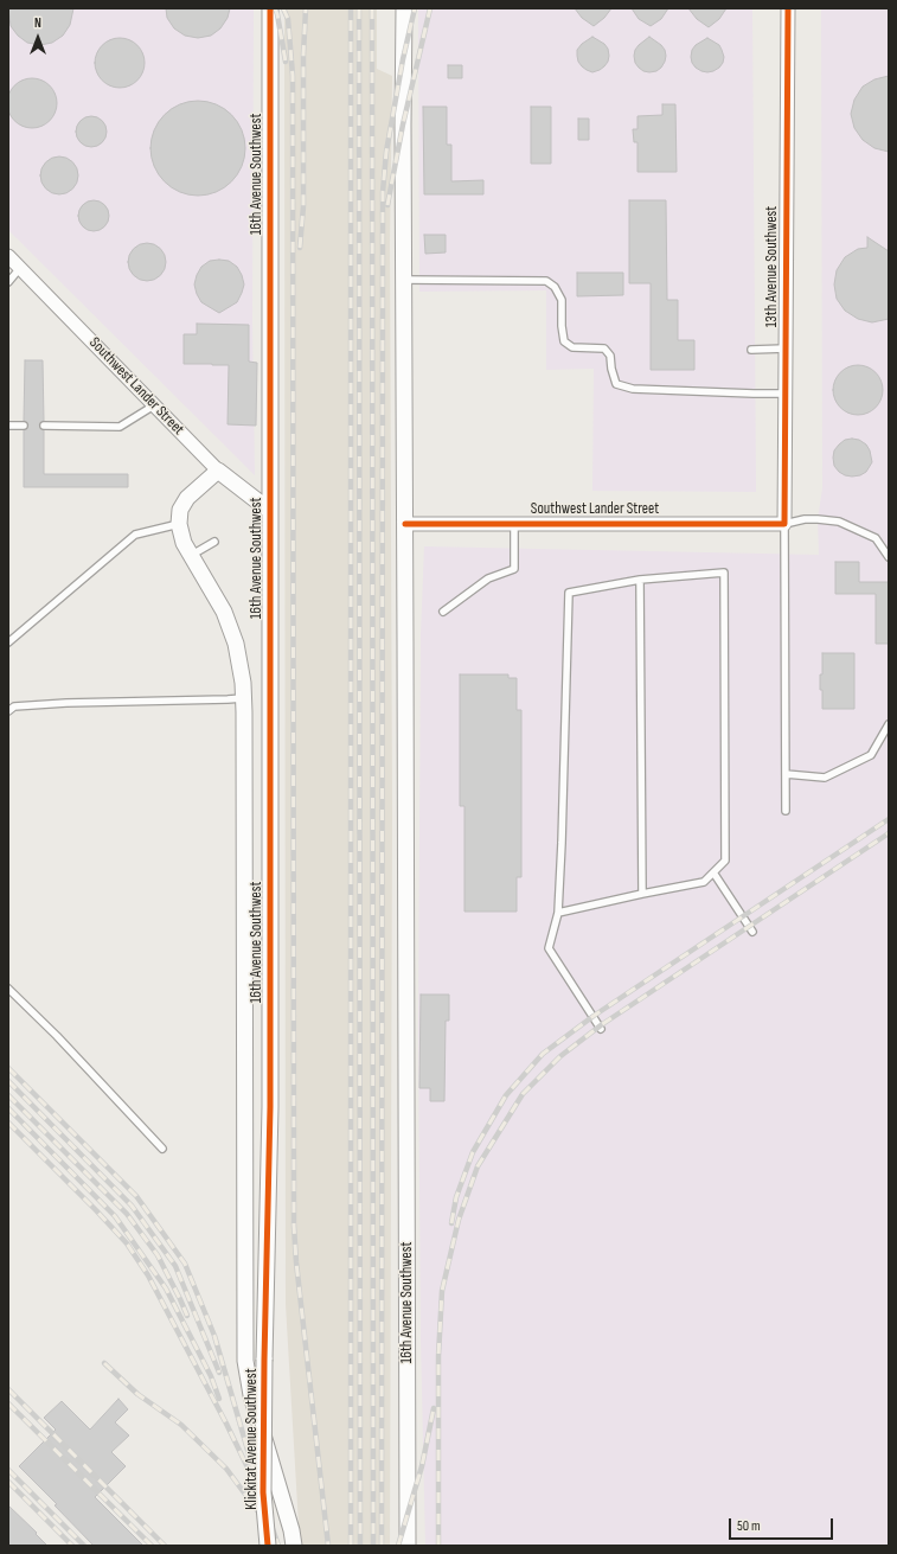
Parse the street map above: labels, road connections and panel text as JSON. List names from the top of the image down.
{
  "streets": {
    "street": [
      "16th Avenue Southwest",
      "13th Avenue Southwest",
      "Southwest Lander Street",
      "Klickitat Avenue Southwest"
    ]
  },
  "crossings": [
    ["16th Avenue Southwest", "Southwest Lander Street"],
    ["16th Avenue Southwest", "Klickitat Avenue Southwest"],
    ["13th Avenue Southwest", "Southwest Lander Street"]
  ],
  "scale_bar": "50 m",
  "north": "top"
}
